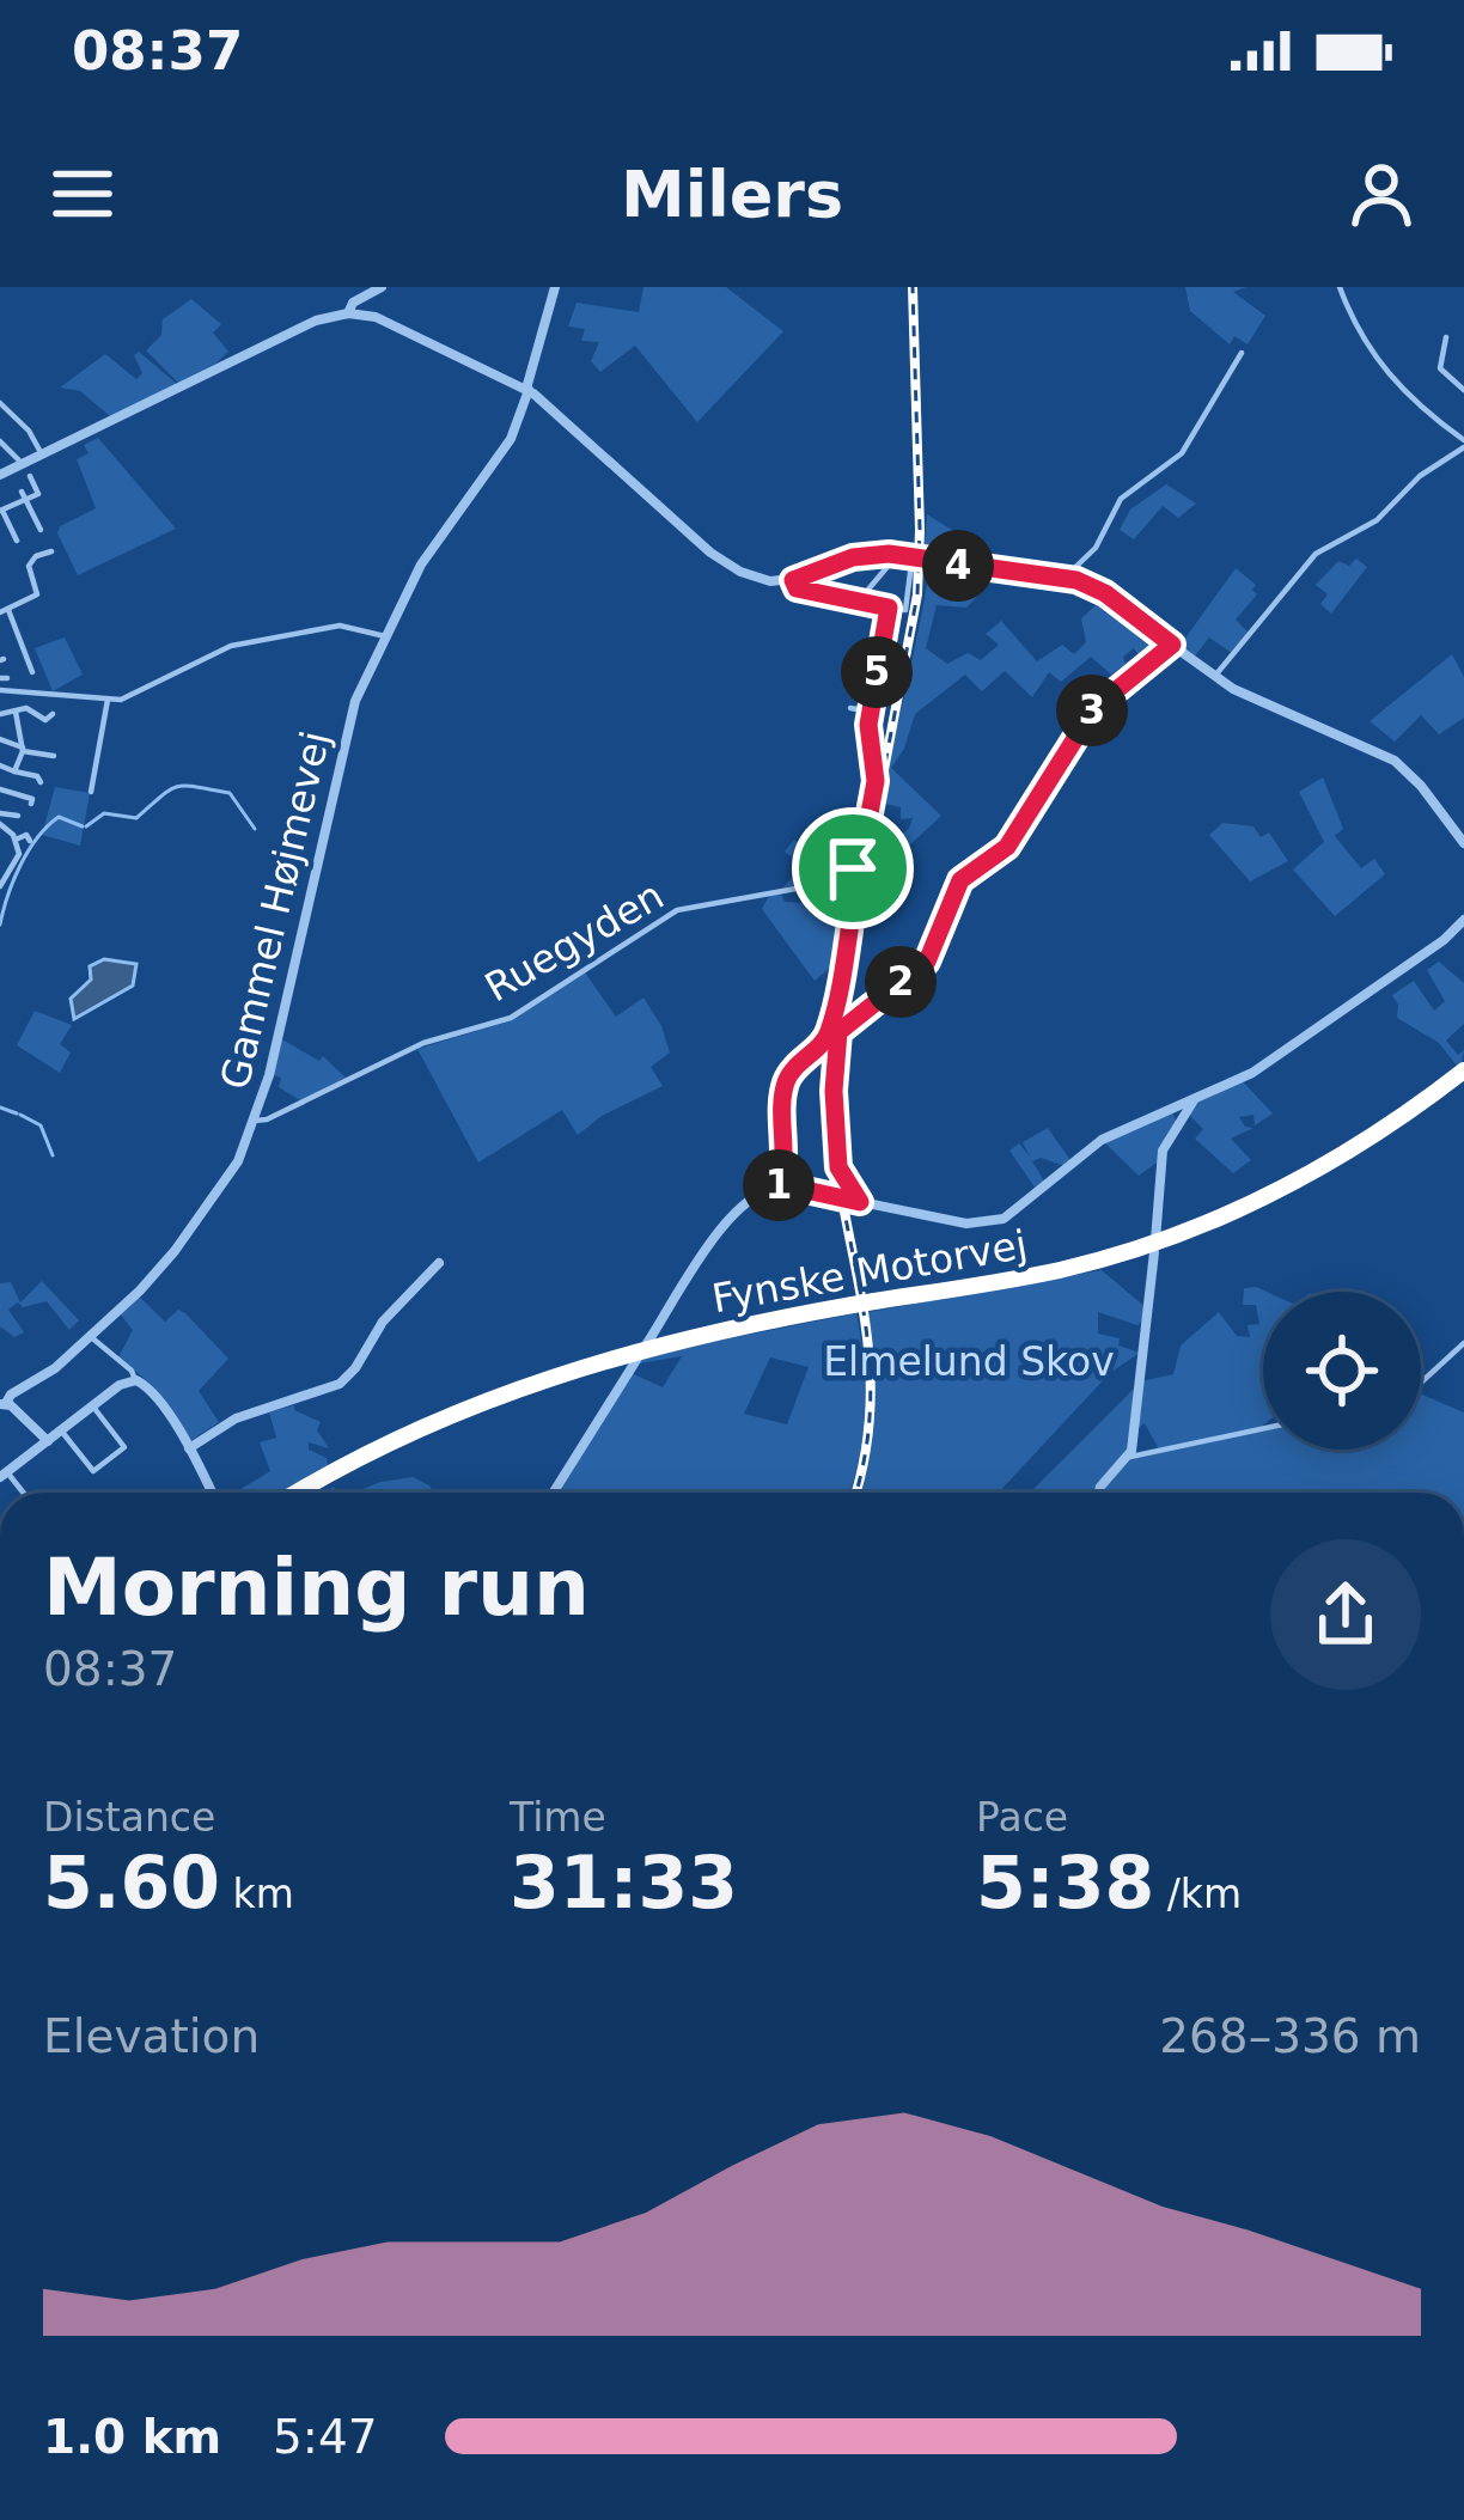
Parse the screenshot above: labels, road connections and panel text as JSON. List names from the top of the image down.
{
  "streets": {
    "highway": ["Fynske Motorvej"],
    "street": ["Gammel Højmevej", "Ruegyden"]
  },
  "crossings": [
    ["Gammel Højmevej", "Ruegyden"]
  ],
  "parks": ["Elmelund Skov"],
  "page": {
    "status": "08:37",
    "header": "Milers",
    "pins": [
      "4",
      "5",
      "3",
      "2",
      "1"
    ],
    "heading": ["Morning run", "08:37"],
    "stats": [
      ["Distance", "5.60 km"],
      ["Time", "31:33"],
      ["Pace", "5:38 /km"]
    ],
    "chart": ["Elevation", "268–336 m"],
    "list": [
      {
        "name": "1.0 km",
        "note": "5:47"
      }
    ]
  }
}
